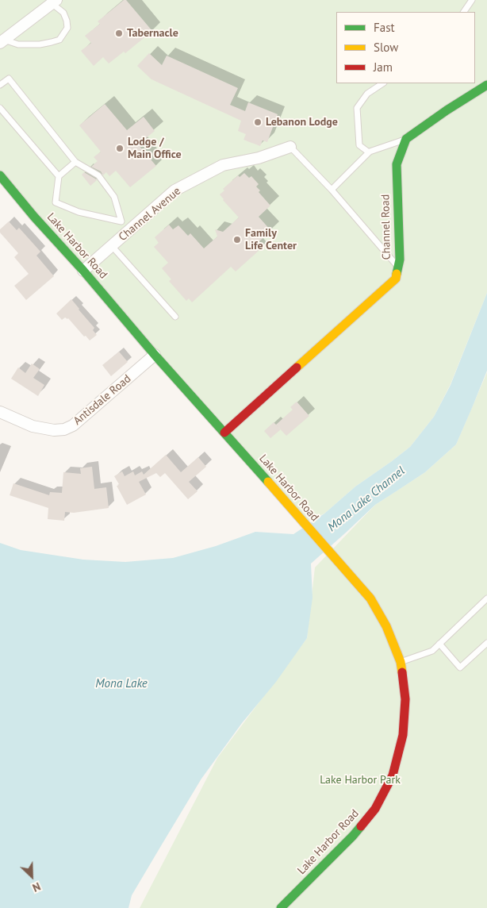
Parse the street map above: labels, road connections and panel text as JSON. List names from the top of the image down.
{
  "streets": {
    "street": [
      "Channel Avenue",
      "Channel Road",
      "Lake Harbor Road",
      "Antisdale Road"
    ]
  },
  "crossings": [
    ["Channel Avenue", "Lake Harbor Road"],
    ["Channel Road", "Lake Harbor Road"],
    ["Lake Harbor Road", "Antisdale Road"]
  ],
  "water": ["Mona Lake Channel", "Mona Lake"],
  "parks": ["Lake Harbor Park"],
  "places": [
    "Tabernacle",
    "Lebanon Lodge",
    "Lodge / Main Office",
    "Family Life Center"
  ],
  "legend": ["Fast", "Slow", "Jam"],
  "north": "bottom right"
}
